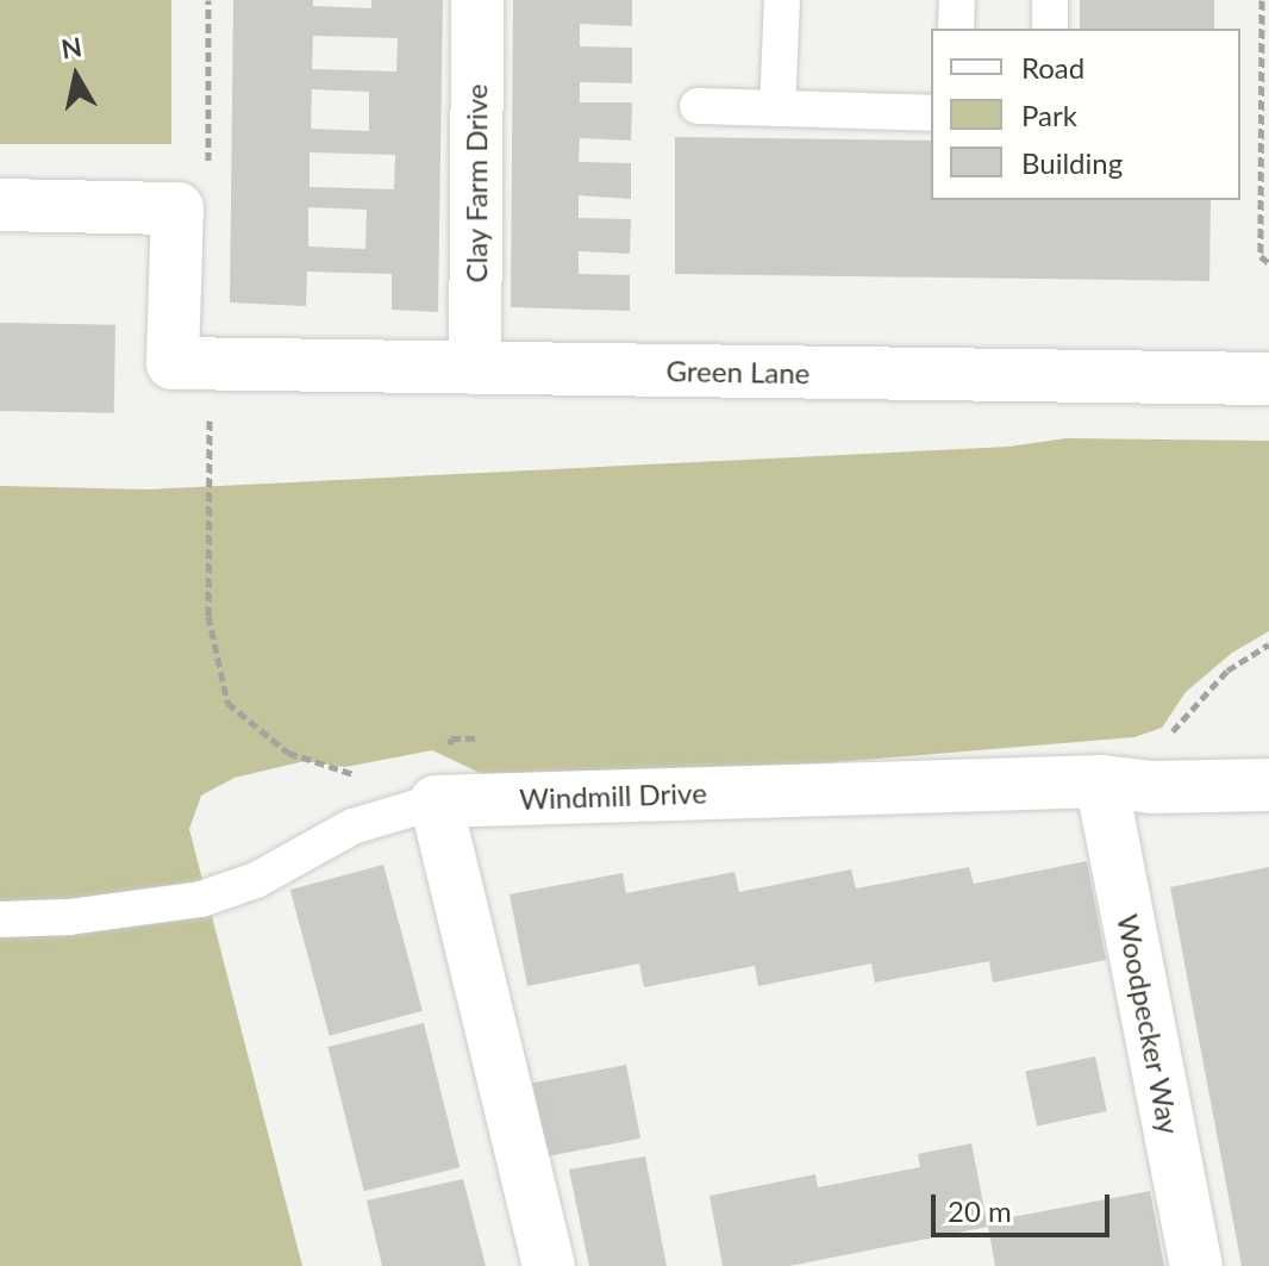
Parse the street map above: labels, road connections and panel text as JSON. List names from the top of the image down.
{
  "streets": {
    "street": [
      "Clay Farm Drive",
      "Green Lane",
      "Windmill Drive",
      "Woodpecker Way"
    ]
  },
  "crossings": [
    ["Clay Farm Drive", "Green Lane"],
    ["Windmill Drive", "Woodpecker Way"]
  ],
  "legend": ["Road", "Park", "Building"],
  "scale_bar": "20 m",
  "north": "top"
}
